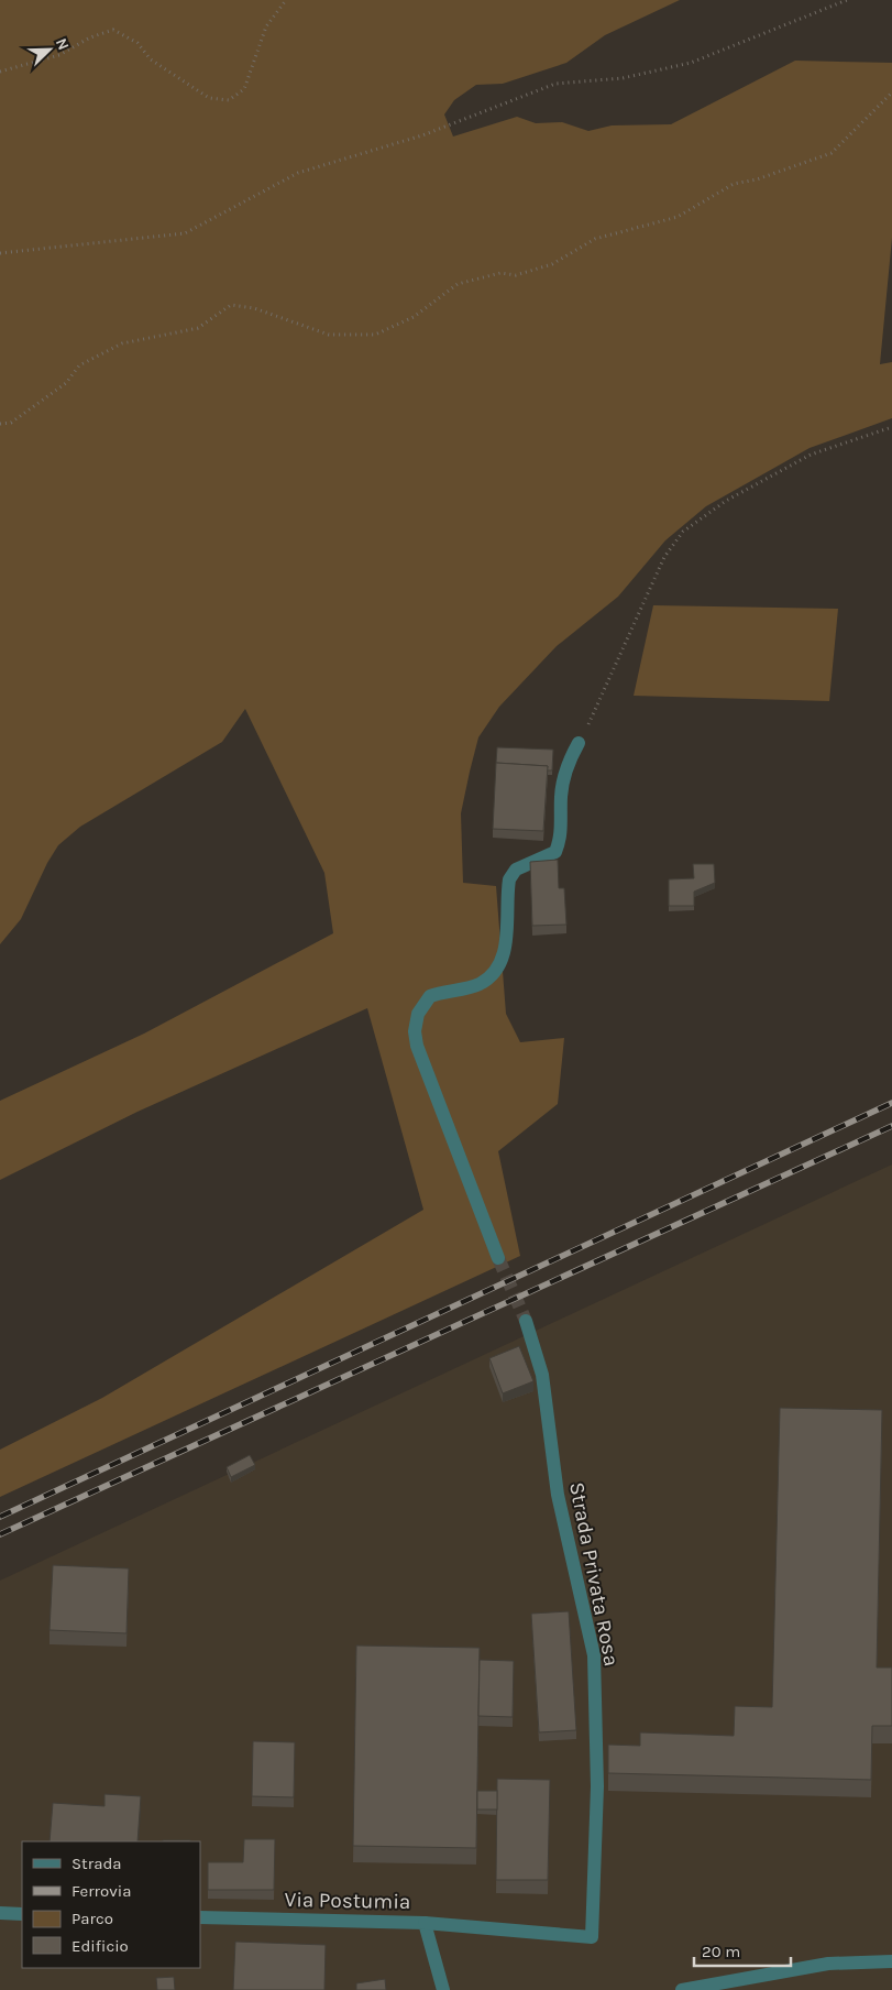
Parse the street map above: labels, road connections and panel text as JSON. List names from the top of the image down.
{
  "streets": {
    "street": ["Strada Privata Rosa", "Via Postumia"]
  },
  "crossings": [
    ["Strada Privata Rosa", "Via Postumia"]
  ],
  "legend": [
    "Strada",
    "Ferrovia",
    "Parco",
    "Edificio"
  ],
  "scale_bar": "20 m",
  "north": "top right"
}
